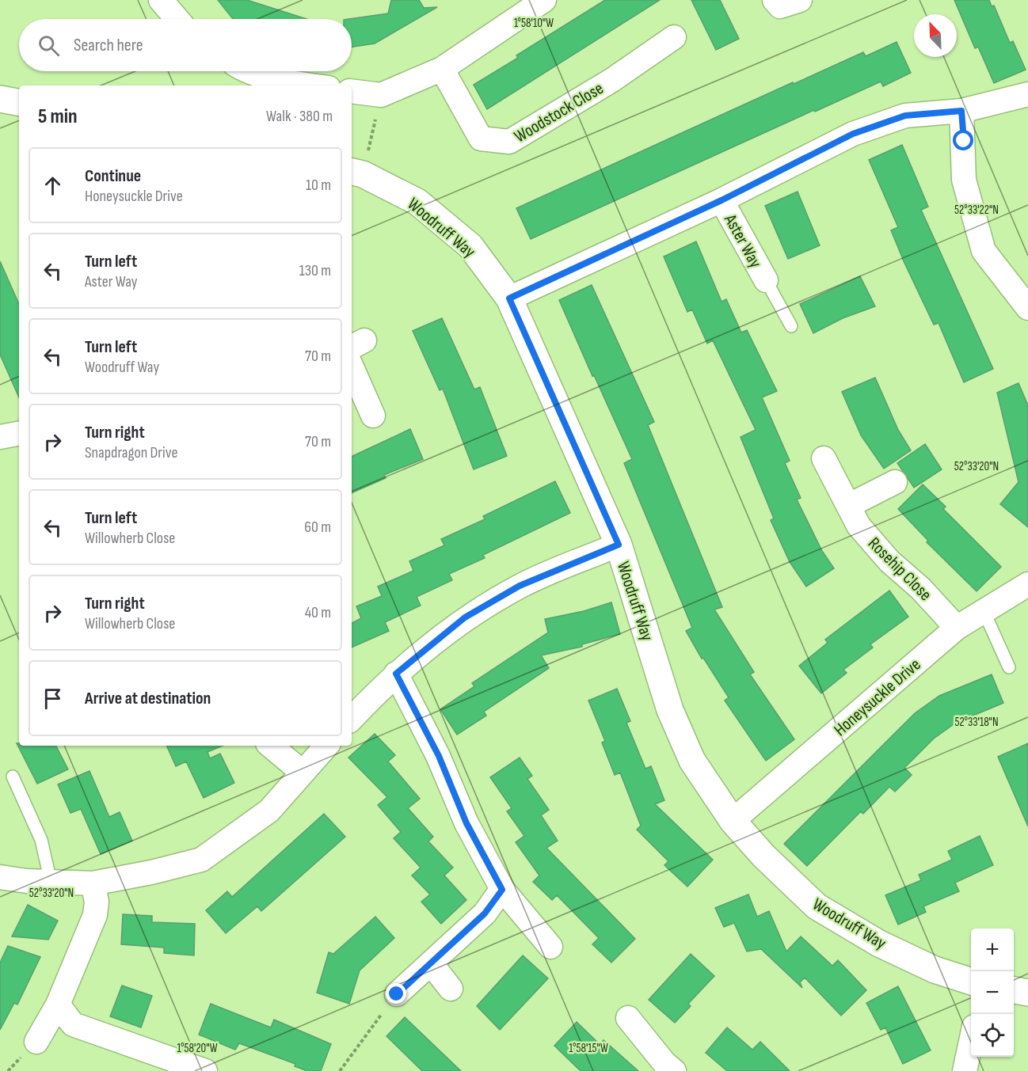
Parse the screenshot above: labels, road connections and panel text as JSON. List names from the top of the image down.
{
  "streets": {
    "street": [
      "Woodstock Close",
      "Woodruff Way",
      "Aster Way",
      "Rosehip Close",
      "Honeysuckle Drive"
    ]
  },
  "crossings": [
    ["Woodruff Way", "Aster Way"],
    ["Woodruff Way", "Honeysuckle Drive"],
    ["Rosehip Close", "Honeysuckle Drive"]
  ],
  "north": "top left",
  "page": {
    "search": "Search here",
    "heading": ["5 min", "Walk · 380 m"],
    "list": [
      ["Continue", "Honeysuckle Drive", "10 m"],
      ["Turn left", "Aster Way", "130 m"],
      ["Turn left", "Woodruff Way", "70 m"],
      ["Turn right", "Snapdragon Drive", "70 m"],
      ["Turn left", "Willowherb Close", "60 m"],
      ["Turn right", "Willowherb Close", "40 m"],
      "Arrive at destination"
    ],
    "map_buttons": ["+", "−"]
  },
  "coordinates": [
    "1°58'10\"W",
    "52°33'22\"N",
    "52°33'20\"N",
    "52°33'18\"N",
    "1°58'20\"W",
    "1°58'15\"W"
  ]
}
